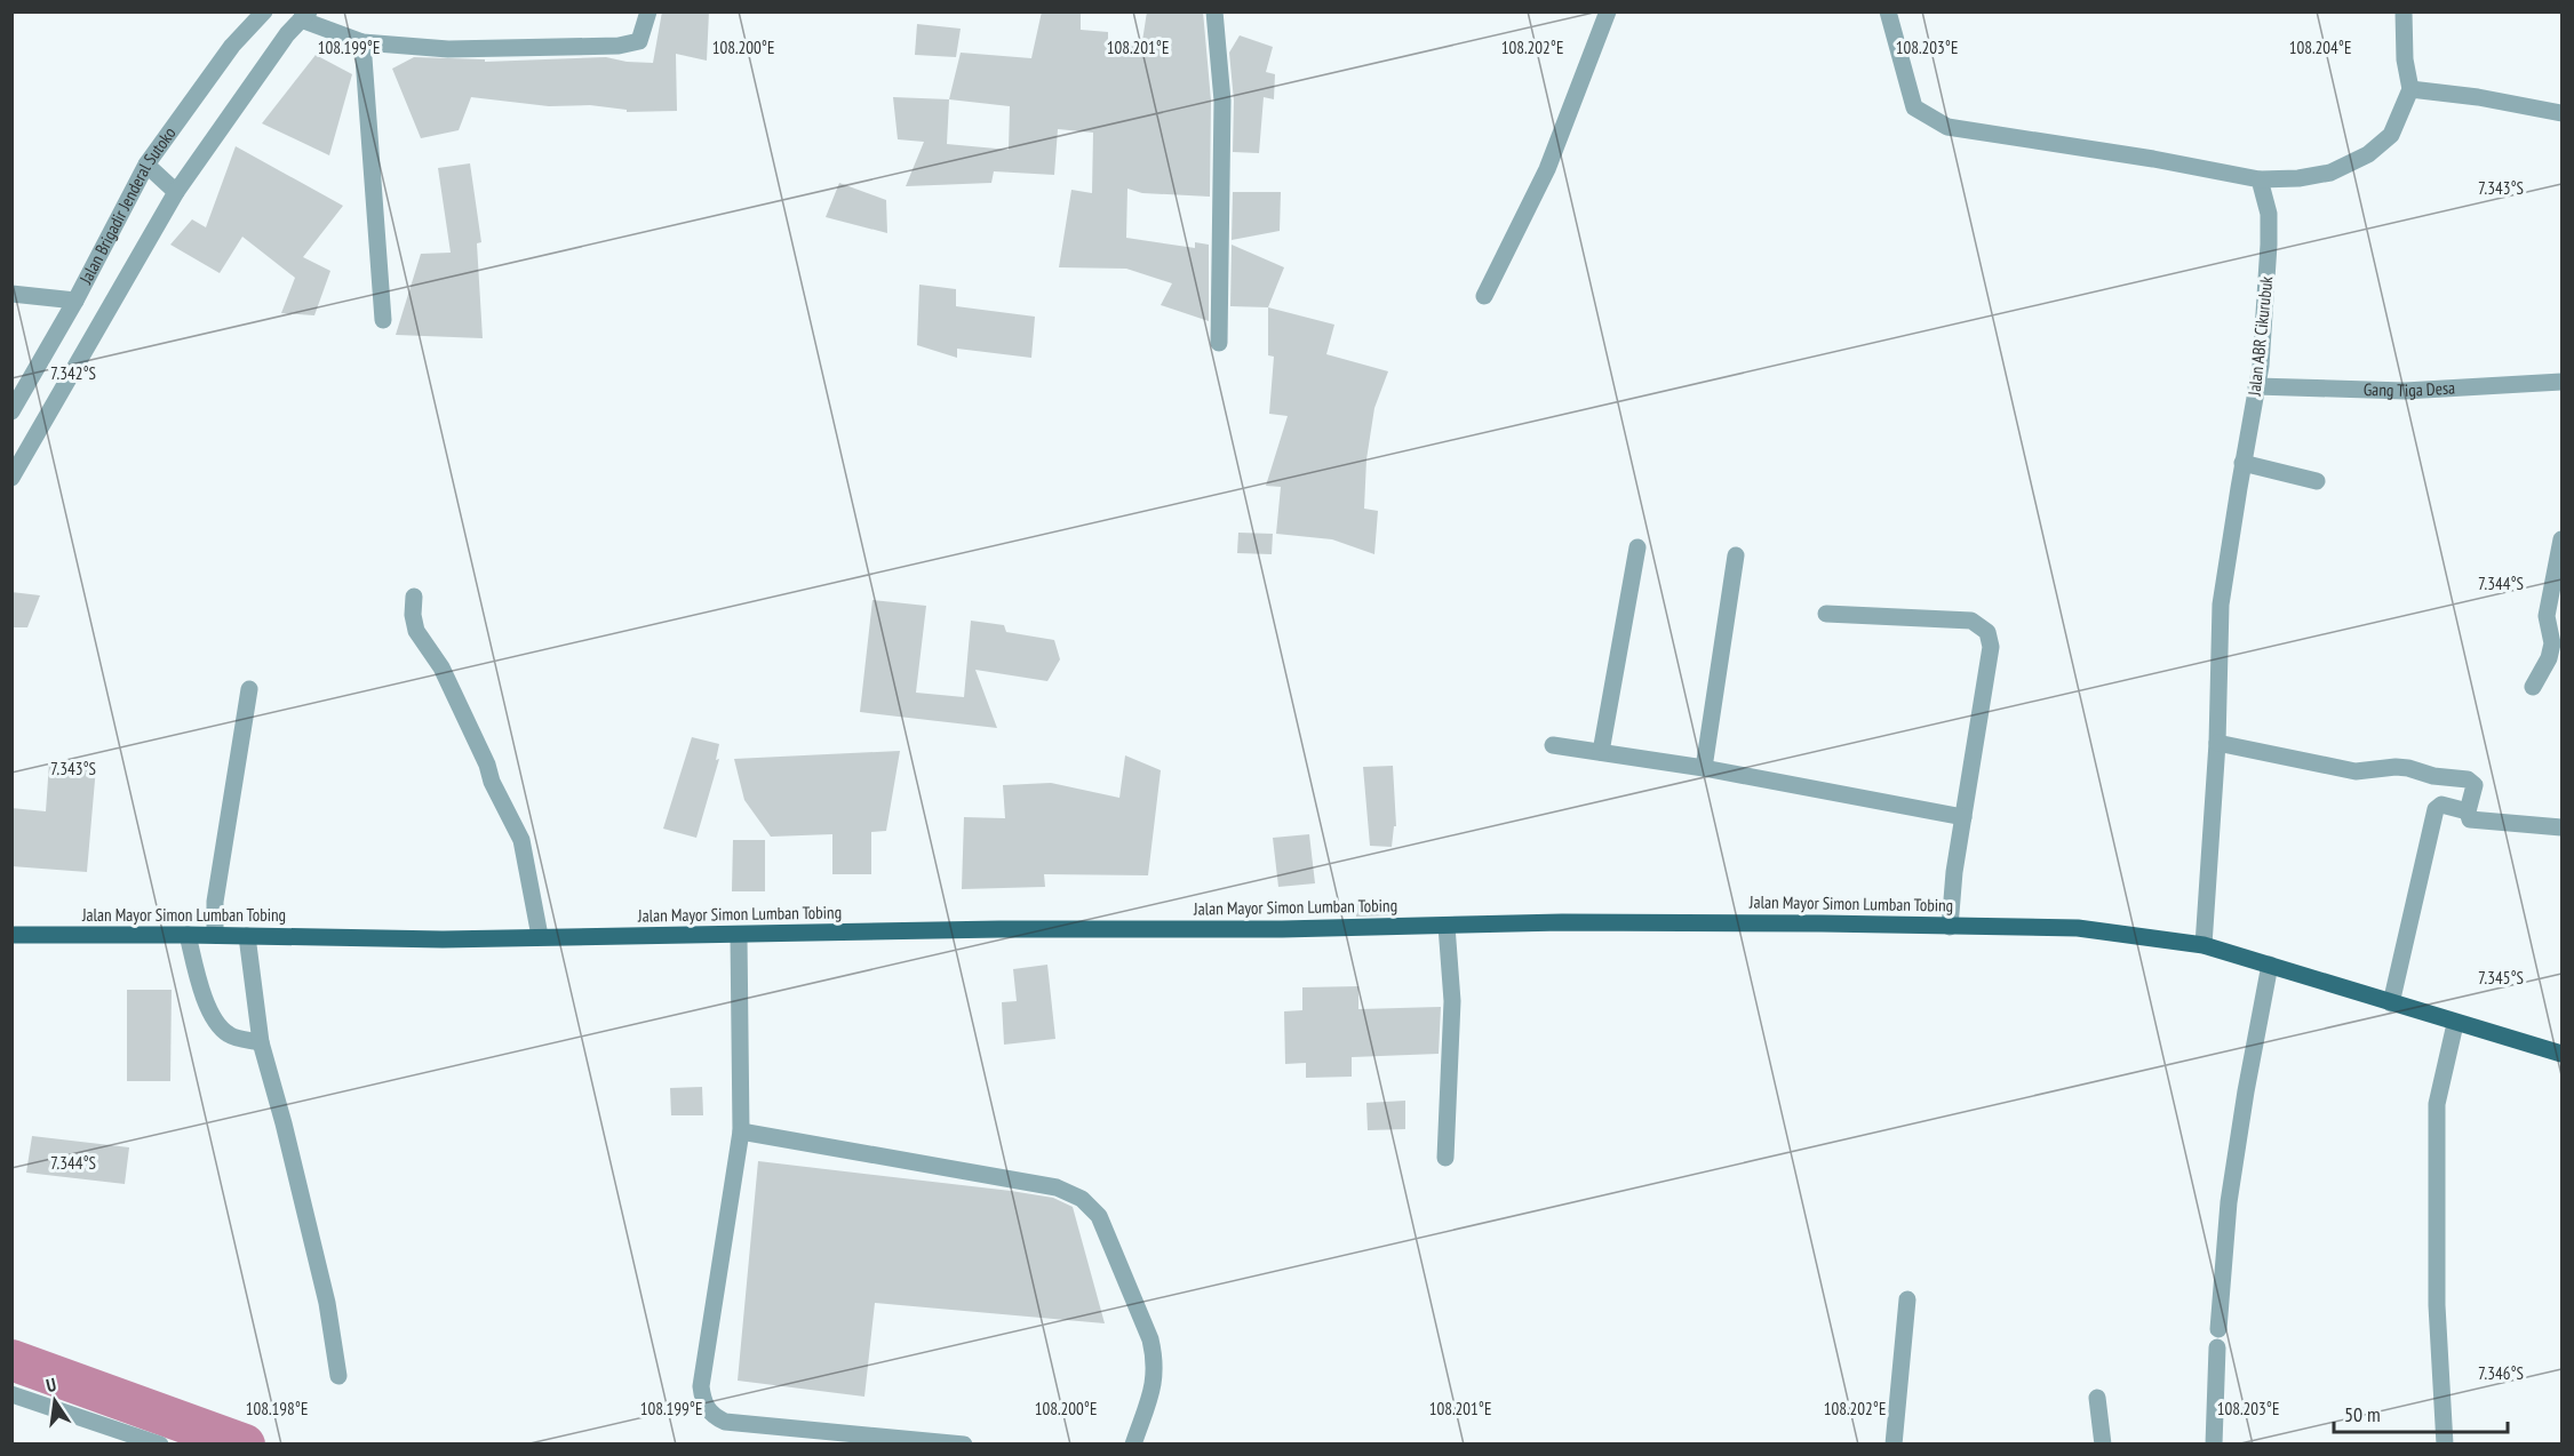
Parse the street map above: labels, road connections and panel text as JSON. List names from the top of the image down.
{
  "streets": {
    "main road": ["Jalan Mayor Simon Lumban Tobing"],
    "street": ["Jalan Brigadir Jenderal Sutoko", "Jalan ABR Cikurubuk", "Gang Tiga Desa"]
  },
  "crossings": [
    ["Jalan ABR Cikurubuk", "Gang Tiga Desa"],
    ["Jalan ABR Cikurubuk", "Jalan Mayor Simon Lumban Tobing"]
  ],
  "scale_bar": "50 m",
  "north": "top",
  "coordinates": [
    "108.199°E",
    "108.200°E",
    "108.201°E",
    "108.202°E",
    "108.203°E",
    "108.204°E",
    "7.343°S",
    "7.342°S",
    "7.344°S",
    "7.345°S",
    "7.346°S",
    "108.198°E"
  ]
}
